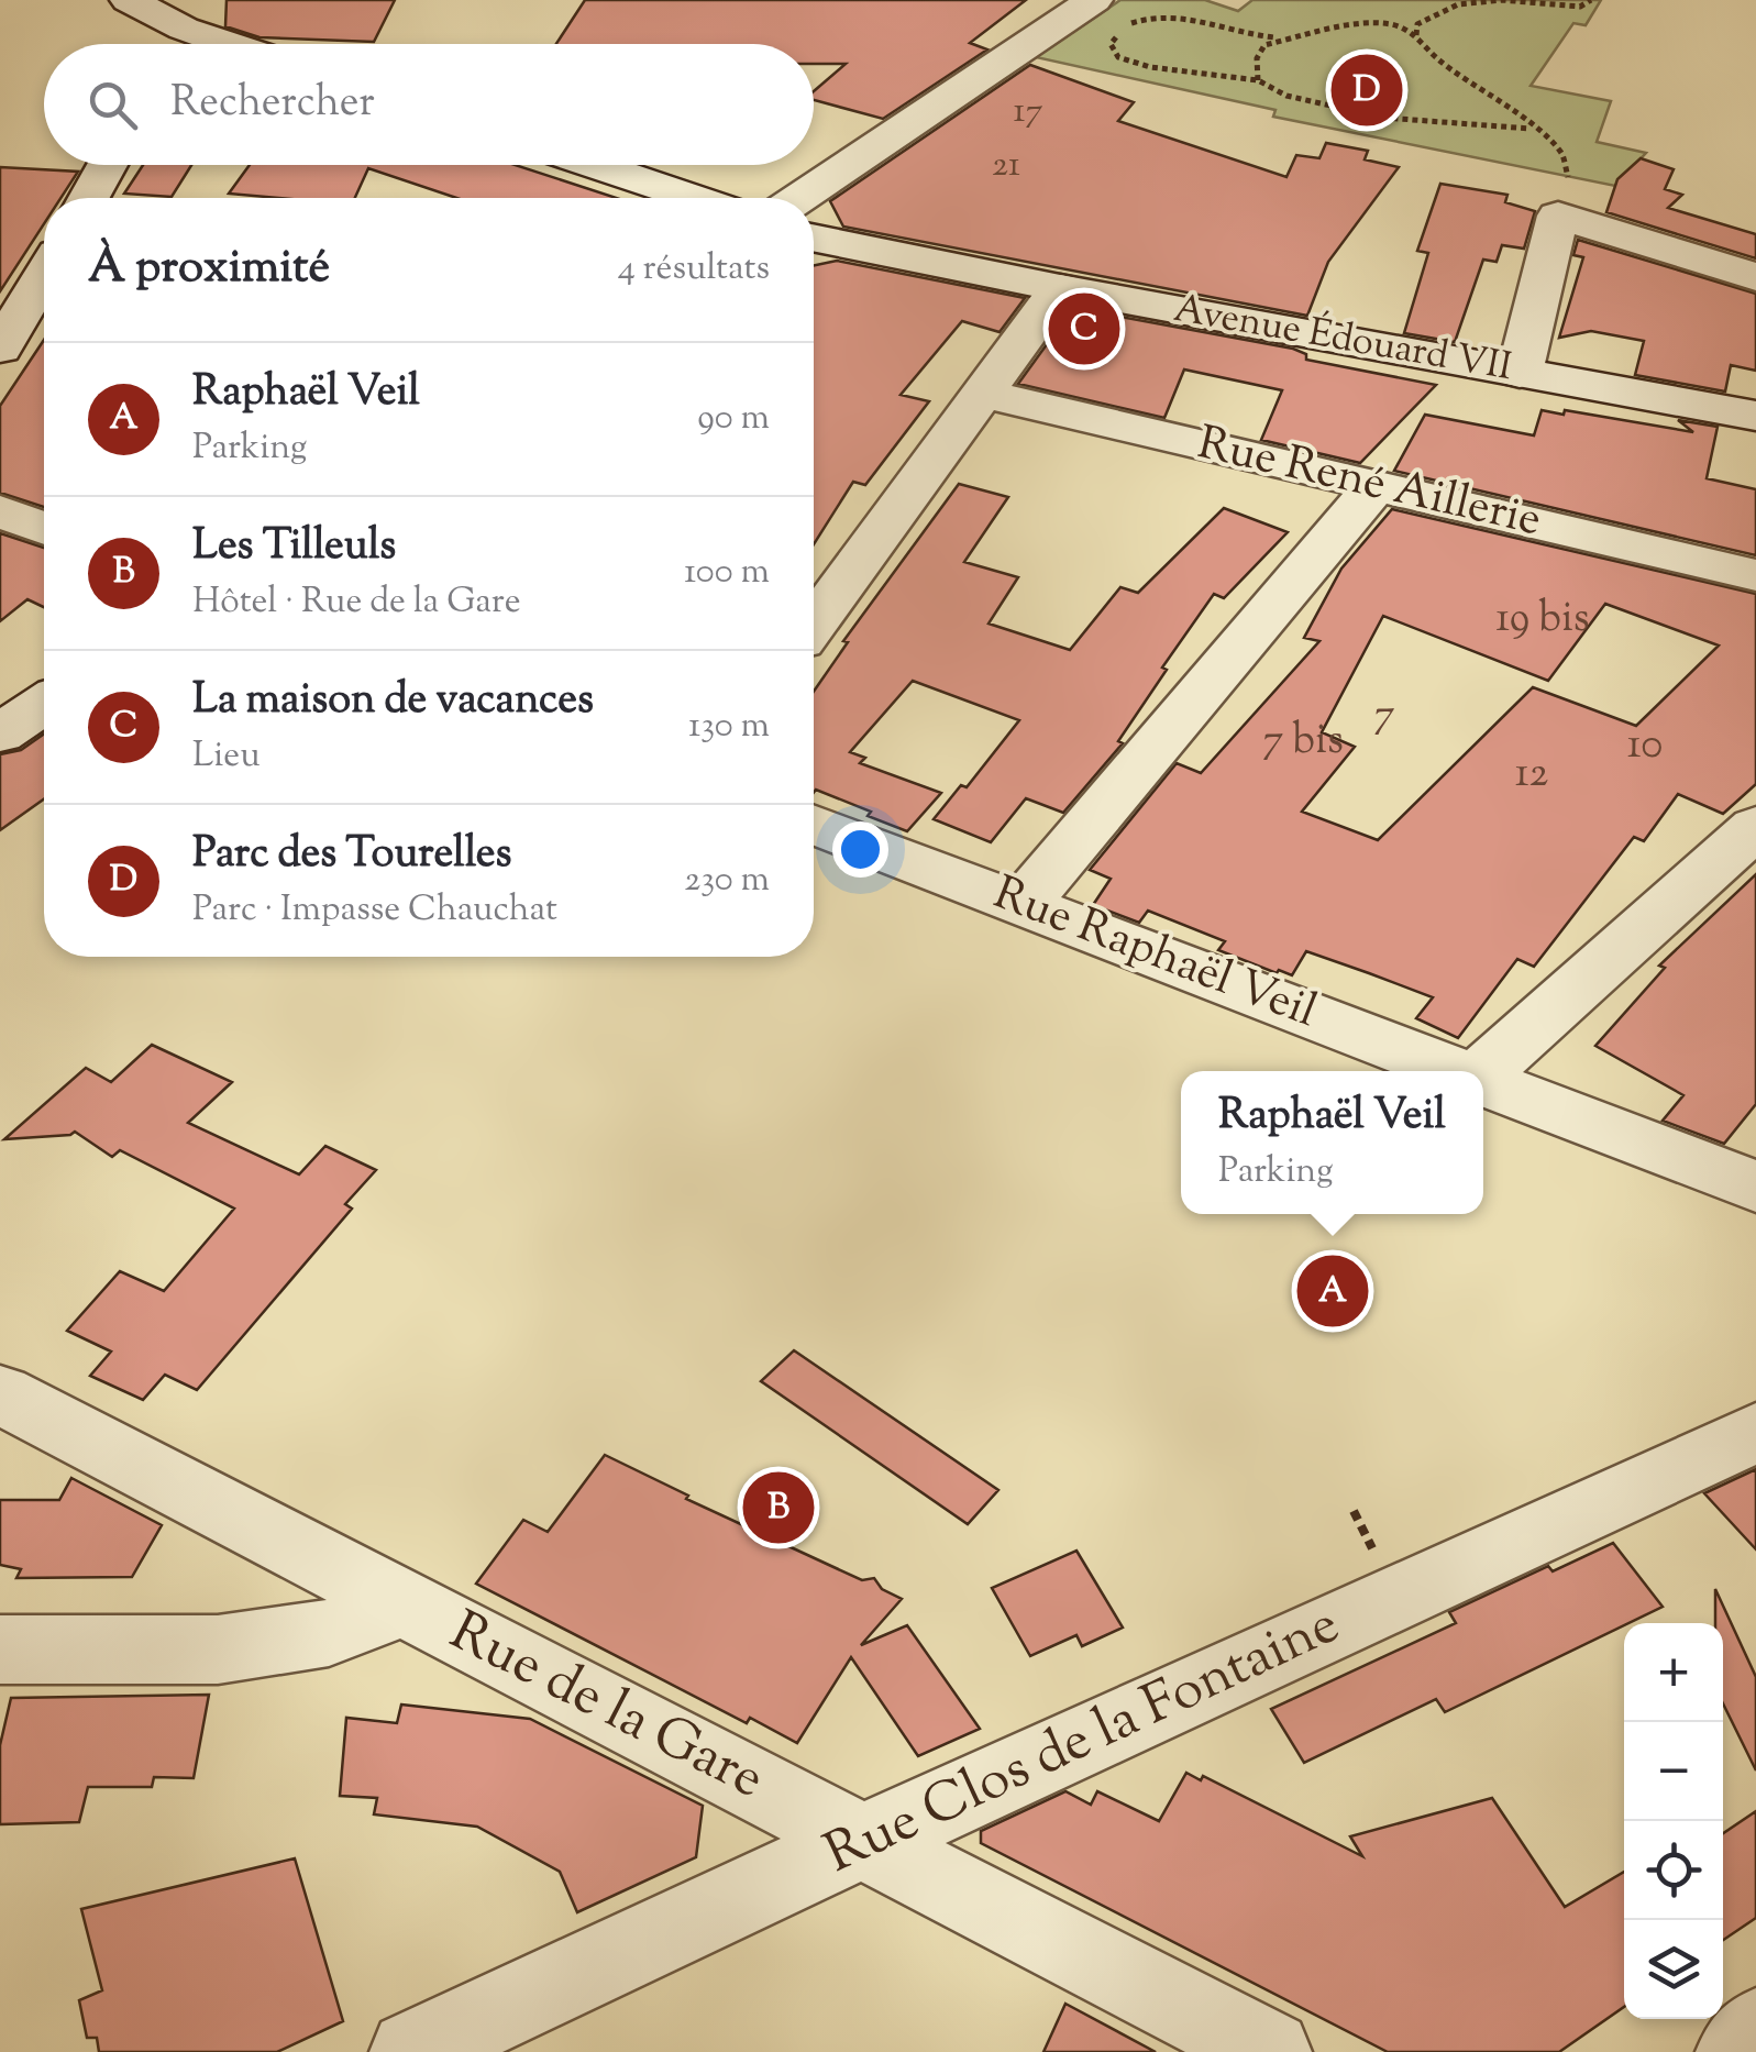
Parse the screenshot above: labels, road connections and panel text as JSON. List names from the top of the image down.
{
  "streets": {
    "street": [
      "Avenue Édouard VII",
      "Rue René Aillerie",
      "Rue Raphaël Veil",
      "Rue de la Gare",
      "Rue Clos de la Fontaine"
    ]
  },
  "crossings": [
    ["Rue de la Gare", "Rue Clos de la Fontaine"]
  ],
  "house_numbers": [
    "17",
    "21",
    "19 bis",
    "7",
    "7 bis",
    "10",
    "12"
  ],
  "page": {
    "search": "Rechercher",
    "pins": [
      "D",
      "C",
      "A",
      "B"
    ],
    "heading": ["À proximité", "4 résultats"],
    "list": [
      {
        "mark": "A",
        "name": "Raphaël Veil",
        "note": "Parking",
        "value": "90 m"
      },
      {
        "mark": "B",
        "name": "Les Tilleuls",
        "note": "Hôtel · Rue de la Gare",
        "value": "100 m"
      },
      {
        "mark": "C",
        "name": "La maison de vacances",
        "note": "Lieu",
        "value": "130 m"
      },
      {
        "mark": "D",
        "name": "Parc des Tourelles",
        "note": "Parc · Impasse Chauchat",
        "value": "230 m"
      }
    ],
    "popup": ["Raphaël Veil", "Parking"],
    "map_buttons": ["+", "−"]
  }
}
